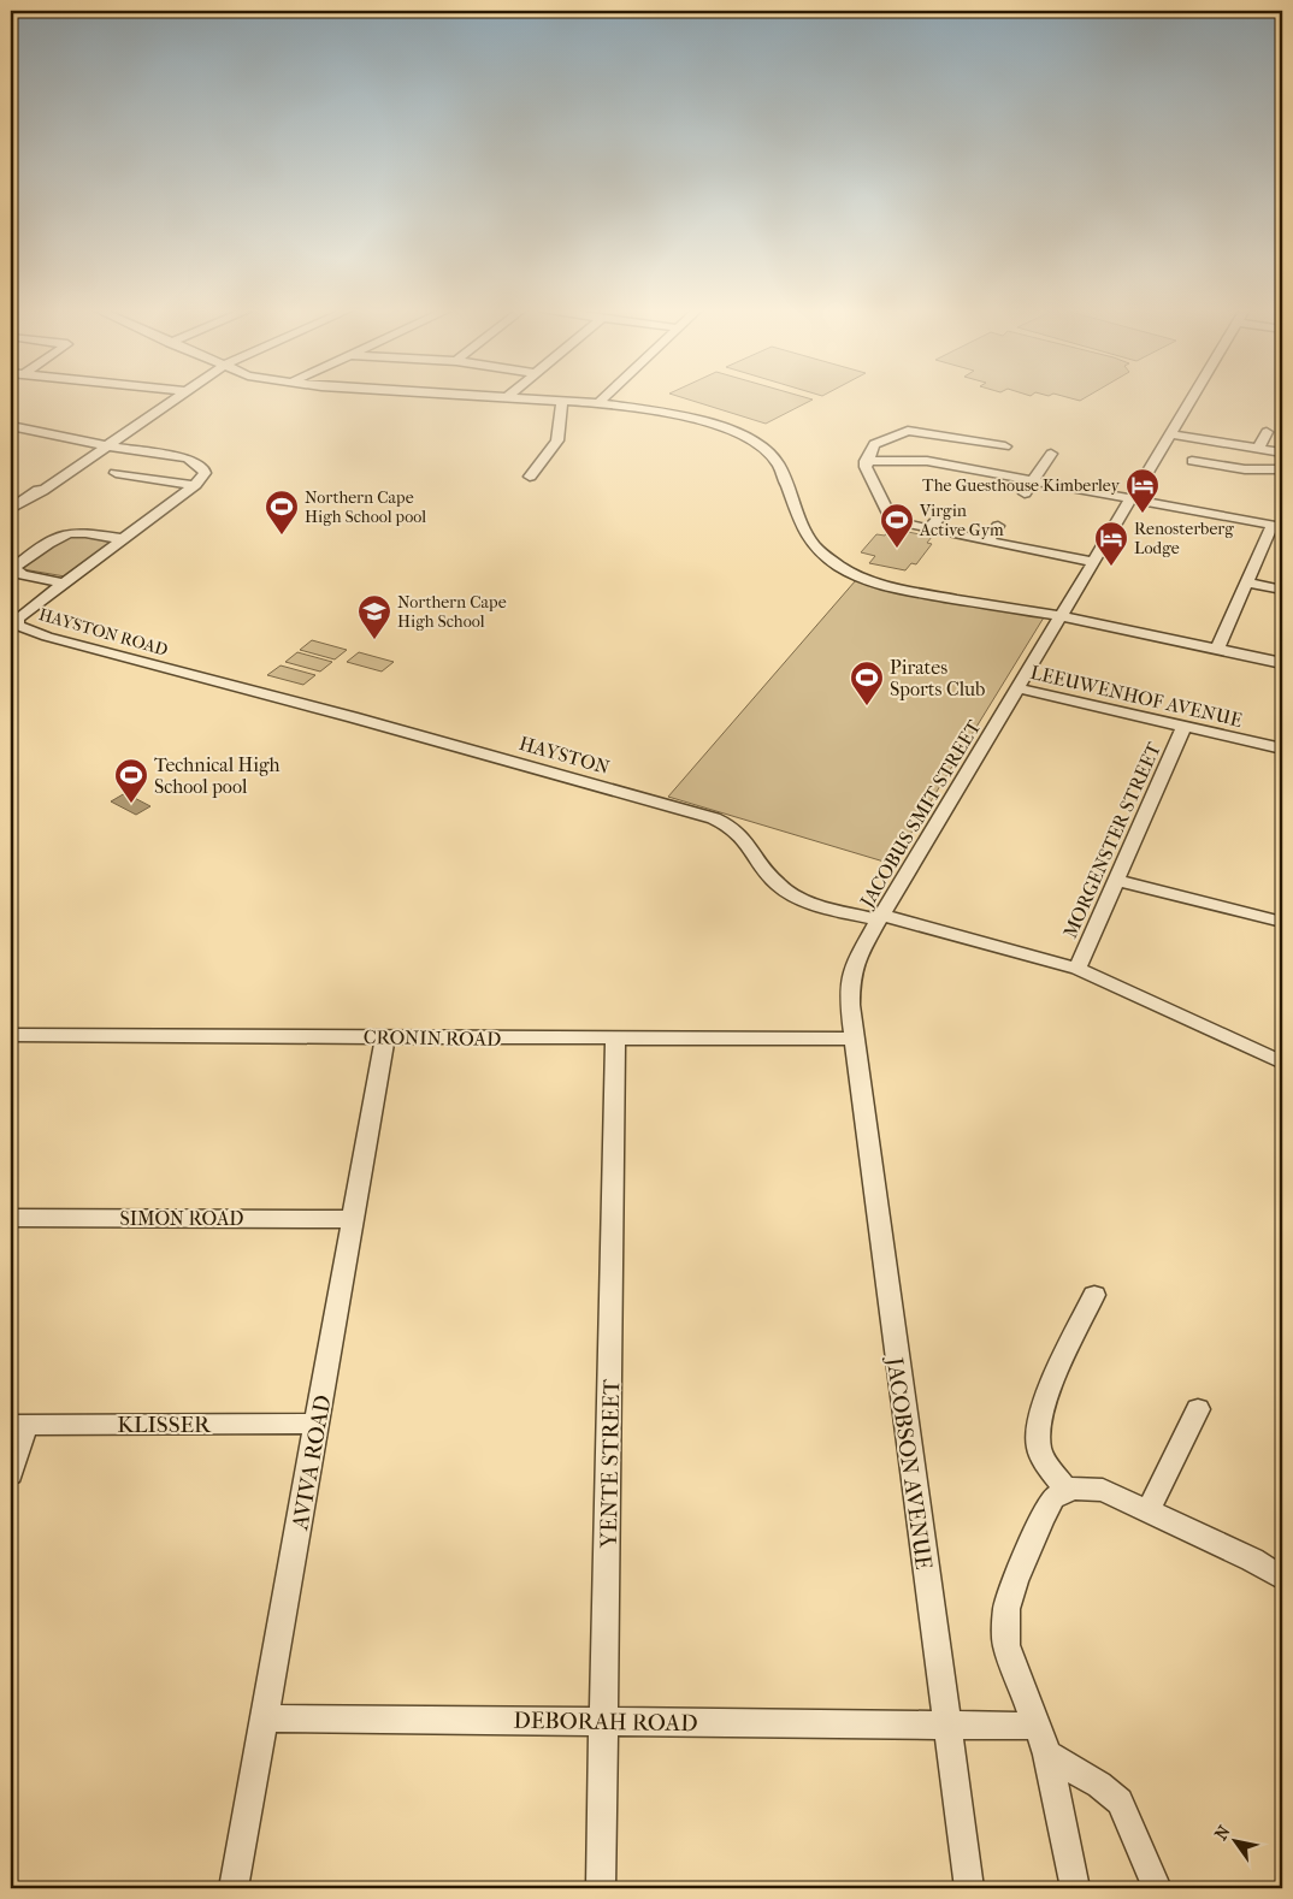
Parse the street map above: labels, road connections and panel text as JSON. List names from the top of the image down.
{
  "streets": {
    "street": [
      "HAYSTON ROAD",
      "LEEUWENHOF AVENUE",
      "HAYSTON",
      "JACOBUS SMIT STREET",
      "MORGENSTER STREET",
      "CRONIN ROAD",
      "SIMON ROAD",
      "KLISSER",
      "AVIVA ROAD",
      "YENTE STREET",
      "JACOBSON AVENUE",
      "DEBORAH ROAD"
    ]
  },
  "crossings": [
    ["HAYSTON ROAD", "HAYSTON"],
    ["LEEUWENHOF AVENUE", "JACOBUS SMIT STREET"],
    ["LEEUWENHOF AVENUE", "MORGENSTER STREET"],
    ["HAYSTON", "JACOBUS SMIT STREET"],
    ["HAYSTON", "MORGENSTER STREET"],
    ["JACOBUS SMIT STREET", "CRONIN ROAD"],
    ["JACOBUS SMIT STREET", "JACOBSON AVENUE"],
    ["CRONIN ROAD", "AVIVA ROAD"],
    ["CRONIN ROAD", "YENTE STREET"],
    ["CRONIN ROAD", "JACOBSON AVENUE"],
    ["SIMON ROAD", "AVIVA ROAD"],
    ["KLISSER", "AVIVA ROAD"],
    ["AVIVA ROAD", "DEBORAH ROAD"],
    ["YENTE STREET", "DEBORAH ROAD"],
    ["JACOBSON AVENUE", "DEBORAH ROAD"]
  ],
  "places": {
    "hotel": ["The Guesthouse Kimberley", "Renosterberg Lodge"],
    "sports": [
      "Northern Cape High School pool",
      "Virgin Active Gym",
      "Pirates Sports Club",
      "Technical High School pool"
    ],
    "school or university": ["Northern Cape High School"]
  },
  "north": "top left"
}
